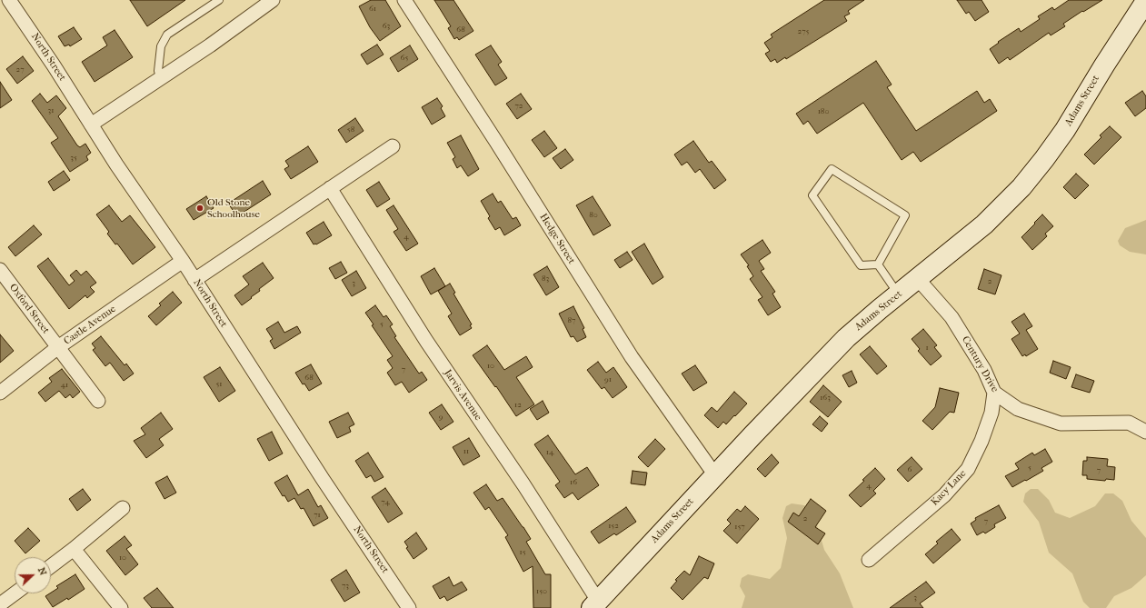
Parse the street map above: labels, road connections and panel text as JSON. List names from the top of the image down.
{
  "streets": {
    "main road": ["Adams Street"],
    "street": [
      "North Street",
      "Hedge Street",
      "Oxford Street",
      "Castle Avenue",
      "Century Drive",
      "Jarvis Avenue",
      "Kacy Lane"
    ]
  },
  "crossings": [
    ["North Street", "Castle Avenue"],
    ["Adams Street", "Hedge Street"],
    ["Adams Street", "Century Drive"],
    ["Adams Street", "Jarvis Avenue"],
    ["Oxford Street", "Castle Avenue"],
    ["Century Drive", "Kacy Lane"]
  ],
  "places": ["Old Stone Schoolhouse"],
  "house_numbers": [
    "61",
    "63",
    "68",
    "275",
    "65",
    "27",
    "72",
    "31",
    "180",
    "58",
    "35",
    "80",
    "4",
    "83",
    "2",
    "3",
    "87",
    "5",
    "1",
    "10",
    "7",
    "68",
    "91",
    "51",
    "41",
    "163",
    "12",
    "9",
    "11",
    "14",
    "5",
    "6",
    "7",
    "16",
    "4",
    "74",
    "71",
    "2",
    "7",
    "152",
    "157",
    "15",
    "10",
    "73",
    "150",
    "3"
  ],
  "north": "right"
}
